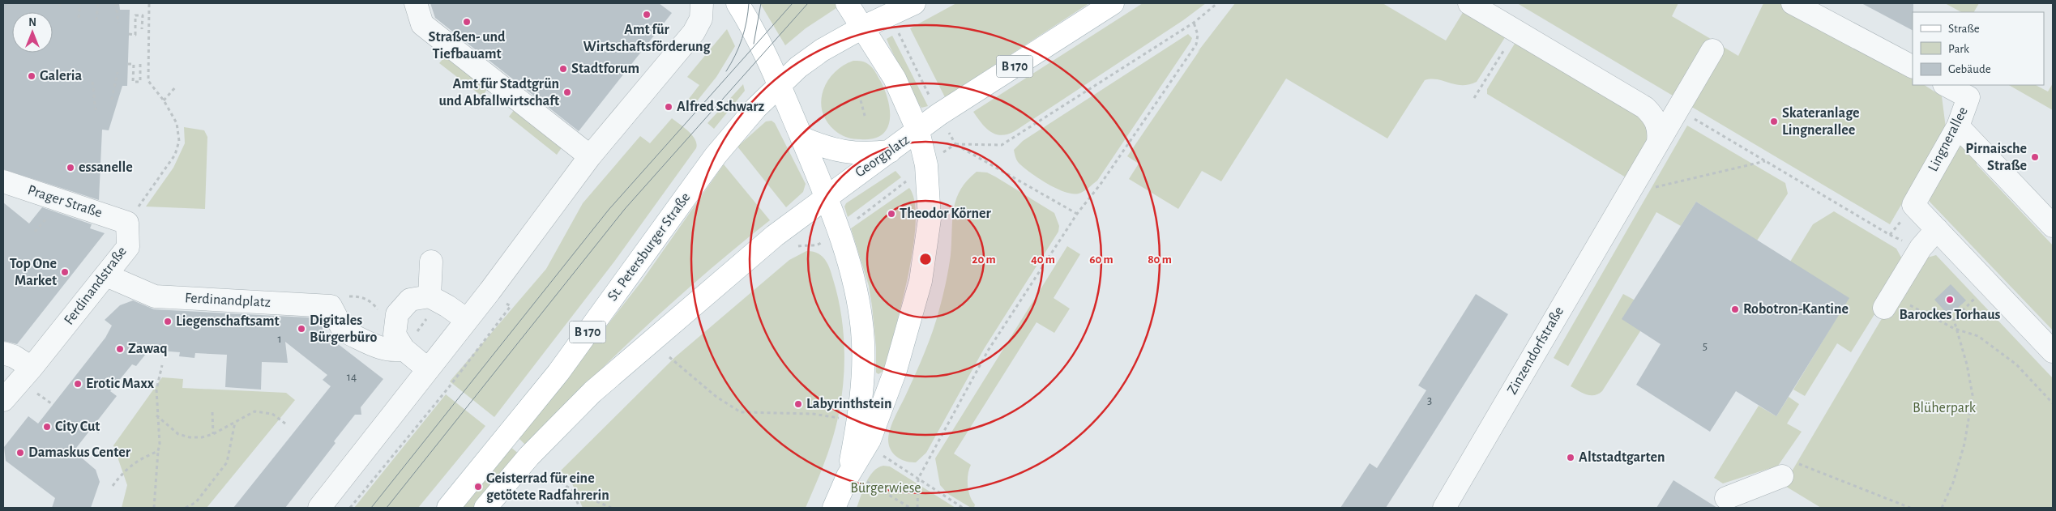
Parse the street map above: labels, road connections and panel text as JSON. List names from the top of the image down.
{
  "streets": {
    "main road": ["B 170", "Georgplatz", "St. Petersburger Straße"],
    "street": [
      "Lingnerallee",
      "Prager Straße",
      "Ferdinandstraße",
      "Ferdinandplatz",
      "Zinzendorfstraße"
    ]
  },
  "crossings": [
    ["B 170", "Georgplatz"],
    ["B 170", "St. Petersburger Straße"],
    ["Prager Straße", "Ferdinandstraße"],
    ["Ferdinandstraße", "Ferdinandplatz"]
  ],
  "parks": ["Blüherpark", "Bürgerwiese"],
  "places": [
    "Amt für Wirtschaftsförderung",
    "Straßen- und Tiefbauamt",
    "Stadtforum",
    "Galeria",
    "Amt für Stadtgrün und Abfallwirtschaft",
    "Alfred Schwarz",
    "Skateranlage Lingnerallee",
    "Pirnaische Straße",
    "essanelle",
    "Theodor Körner",
    "Top One Market",
    "Barockes Torhaus",
    "Robotron-Kantine",
    "Liegenschaftsamt",
    "Digitales Bürgerbüro",
    "Zawaq",
    "Erotic Maxx",
    "Labyrinthstein",
    "City Cut",
    "Damaskus Center",
    "Altstadtgarten",
    "Geisterrad für eine getötete Radfahrerin"
  ],
  "house_numbers": [
    "1",
    "5",
    "14",
    "3"
  ],
  "legend": ["Straße", "Park", "Gebäude"],
  "north": "top",
  "rings": [
    "20 m",
    "40 m",
    "60 m",
    "80 m"
  ]
}
